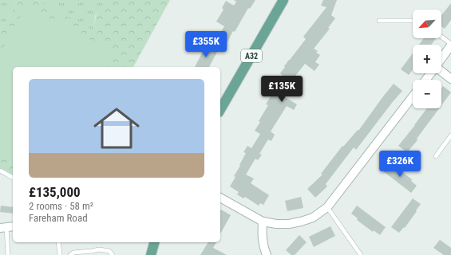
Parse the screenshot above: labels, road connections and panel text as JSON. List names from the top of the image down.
{
  "streets": {
    "main road": ["A32"]
  },
  "north": "bottom left",
  "page": {
    "map_buttons": ["+", "−"],
    "price": ["£355K", "£135K", "£326K"],
    "list": [
      {
        "name": "£135,000",
        "note": "2 rooms · 58 m² · Fareham Road"
      }
    ]
  }
}
